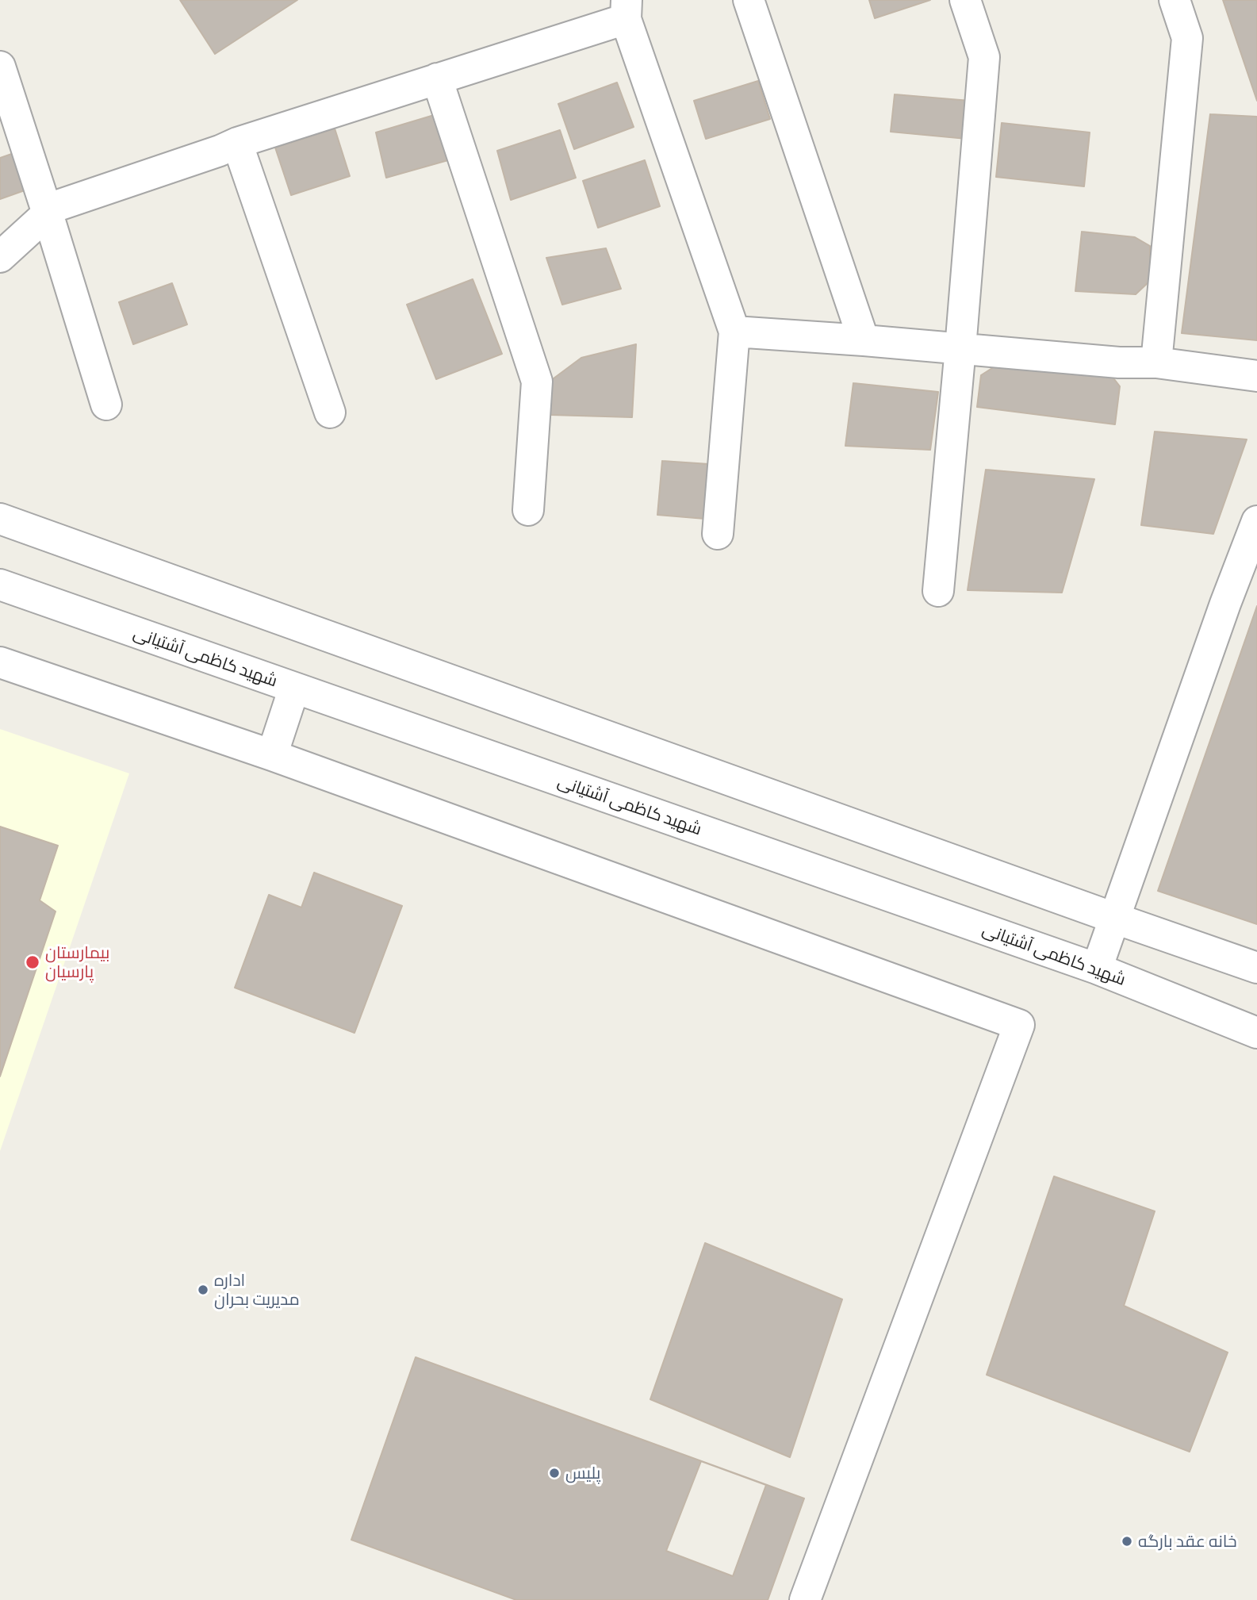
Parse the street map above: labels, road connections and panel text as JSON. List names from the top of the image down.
{
  "streets": {
    "street": ["شهید کاظمی آشتیانی"]
  },
  "places": [
    "بیمارستان پارسیان",
    "اداره مدیریت بحران",
    "پلیس",
    "خانه عقد بارگه"
  ]
}
